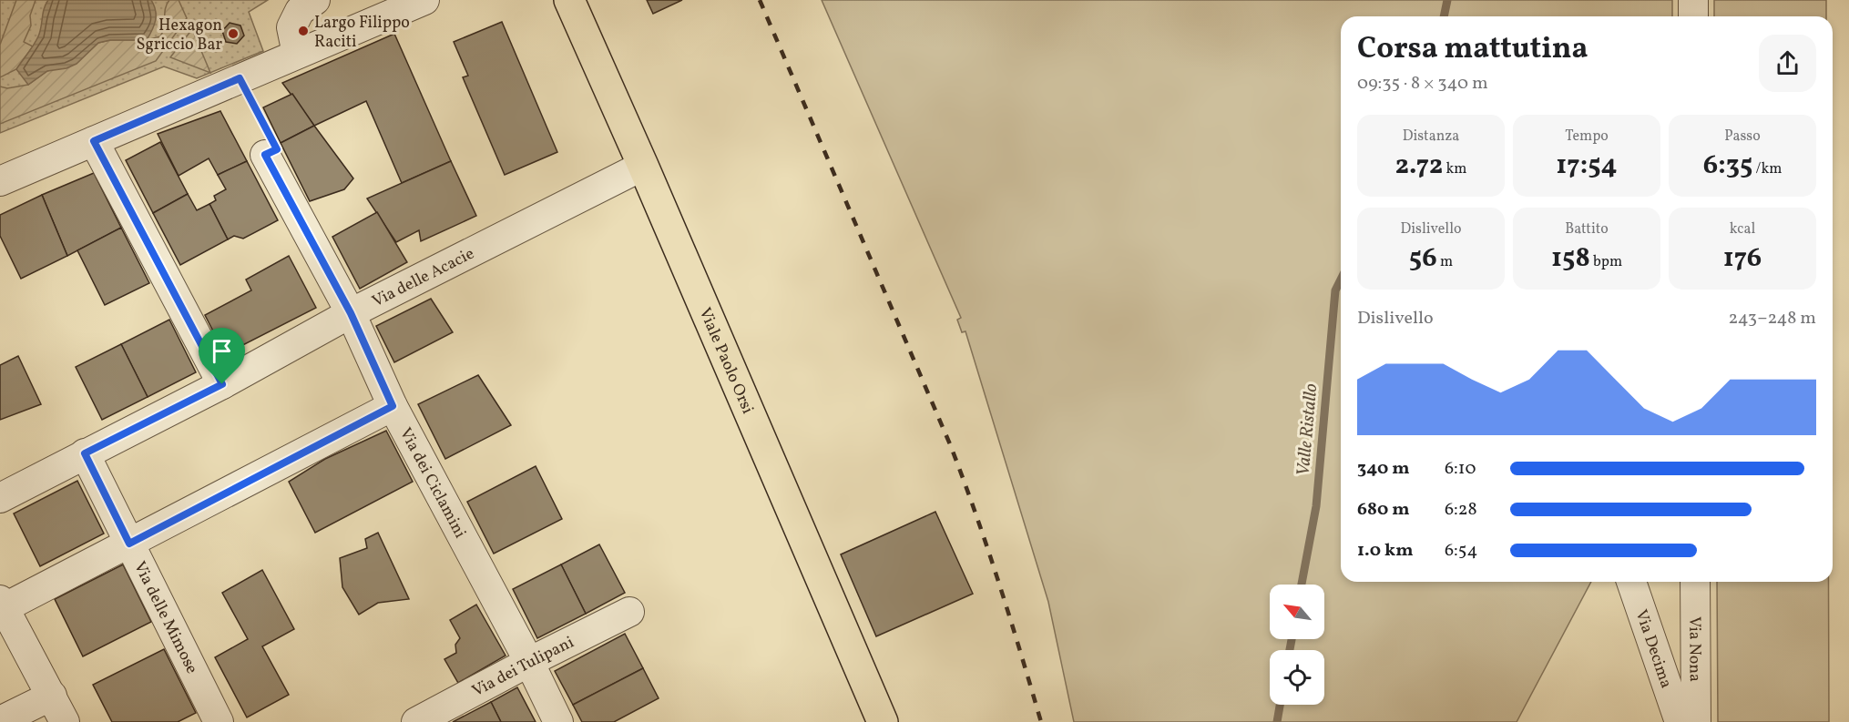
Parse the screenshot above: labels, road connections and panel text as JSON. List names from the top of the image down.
{
  "streets": {
    "main road": ["Viale Paolo Orsi"],
    "street": [
      "Via delle Acacie",
      "Via dei Ciclamini",
      "Via delle Mimose",
      "Via Decima",
      "Via Nona",
      "Via dei Tulipani"
    ]
  },
  "crossings": [
    ["Via delle Acacie", "Viale Paolo Orsi"],
    ["Via delle Acacie", "Via dei Ciclamini"],
    ["Via delle Acacie", "Via delle Mimose"],
    ["Via dei Ciclamini", "Via dei Tulipani"]
  ],
  "water": ["Valle Ristallo"],
  "places": ["Largo Filippo Raciti", "Hexagon Sgriccio Bar"],
  "north": "top left",
  "page": {
    "heading": ["Corsa mattutina", "09:35 · 8 × 340 m"],
    "stats": [
      ["Distanza", "2.72 km"],
      ["Tempo", "17:54"],
      ["Passo", "6:35 /km"],
      ["Dislivello", "56 m"],
      ["Battito", "158 bpm"],
      ["kcal", "176"]
    ],
    "chart": ["Dislivello", "243–248 m"],
    "list": [
      {
        "name": "340 m",
        "note": "6:10"
      },
      {
        "name": "680 m",
        "note": "6:28"
      },
      {
        "name": "1.0 km",
        "note": "6:54"
      }
    ]
  }
}
